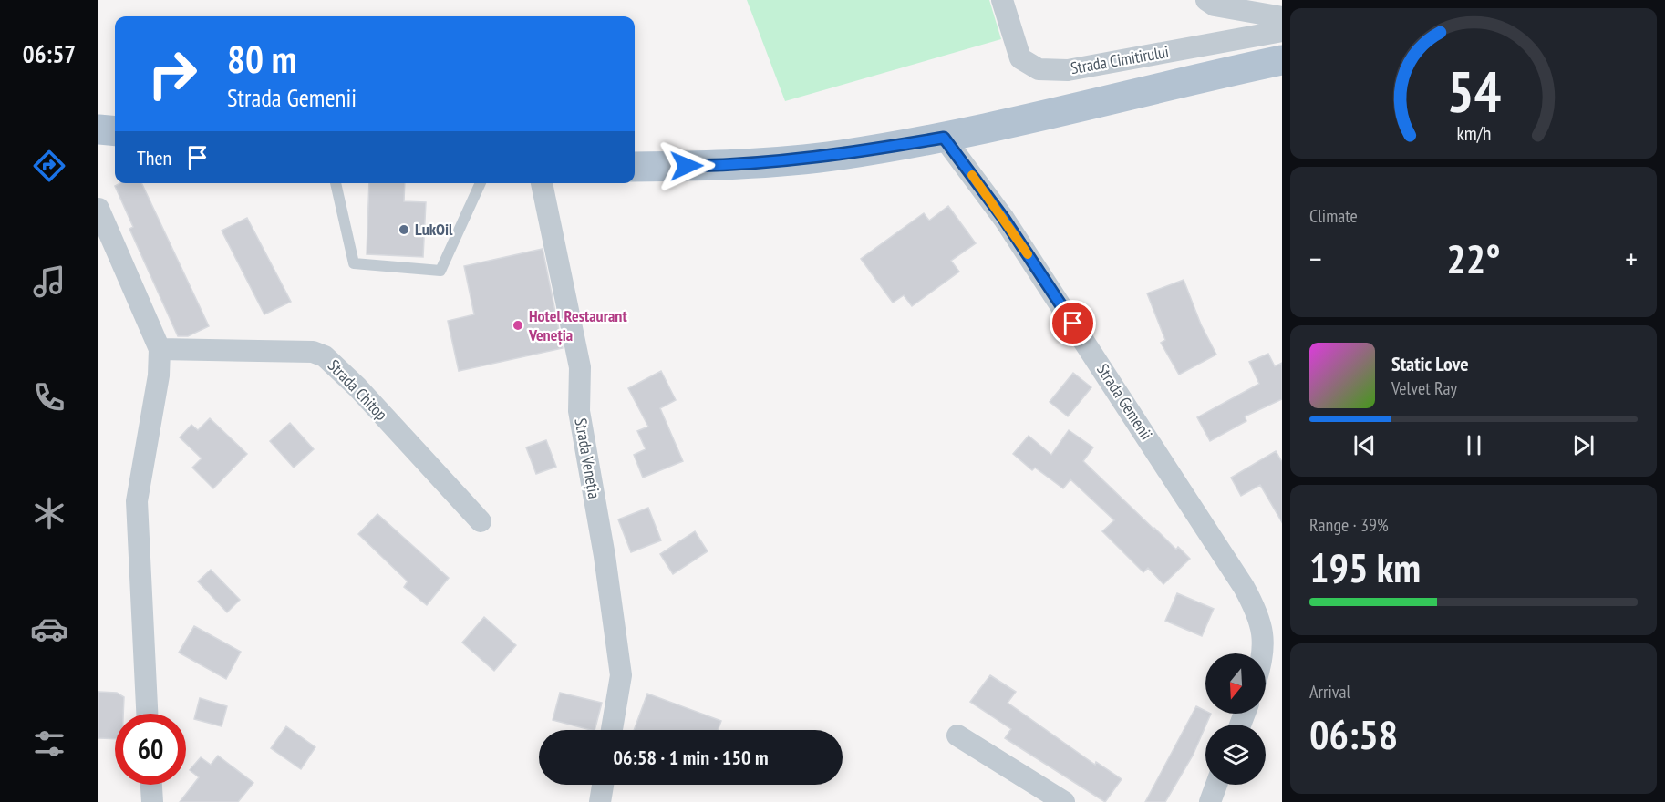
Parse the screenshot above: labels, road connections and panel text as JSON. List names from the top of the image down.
{
  "streets": {
    "street": [
      "Strada Cimitirului",
      "Strada Chitop",
      "Strada Gemenii",
      "Strada Veneția"
    ]
  },
  "places": ["LukOil", "Hotel Restaurant Veneția"],
  "north": "bottom",
  "page": {
    "tabs": "06:57",
    "turn": ["80 m", "Strada Gemenii"],
    "then": "Then",
    "tile": [
      "Climate",
      ["Range · 39%", "195 km"],
      ["Arrival", "06:58"]
    ],
    "heat": ["−", "22°", "+"],
    "song": ["Static Love", "Velvet Ray"],
    "limit": "60",
    "trip": "06:58 · 1 min · 150 m",
    "gauge": ["54", "km/h"]
  }
}
